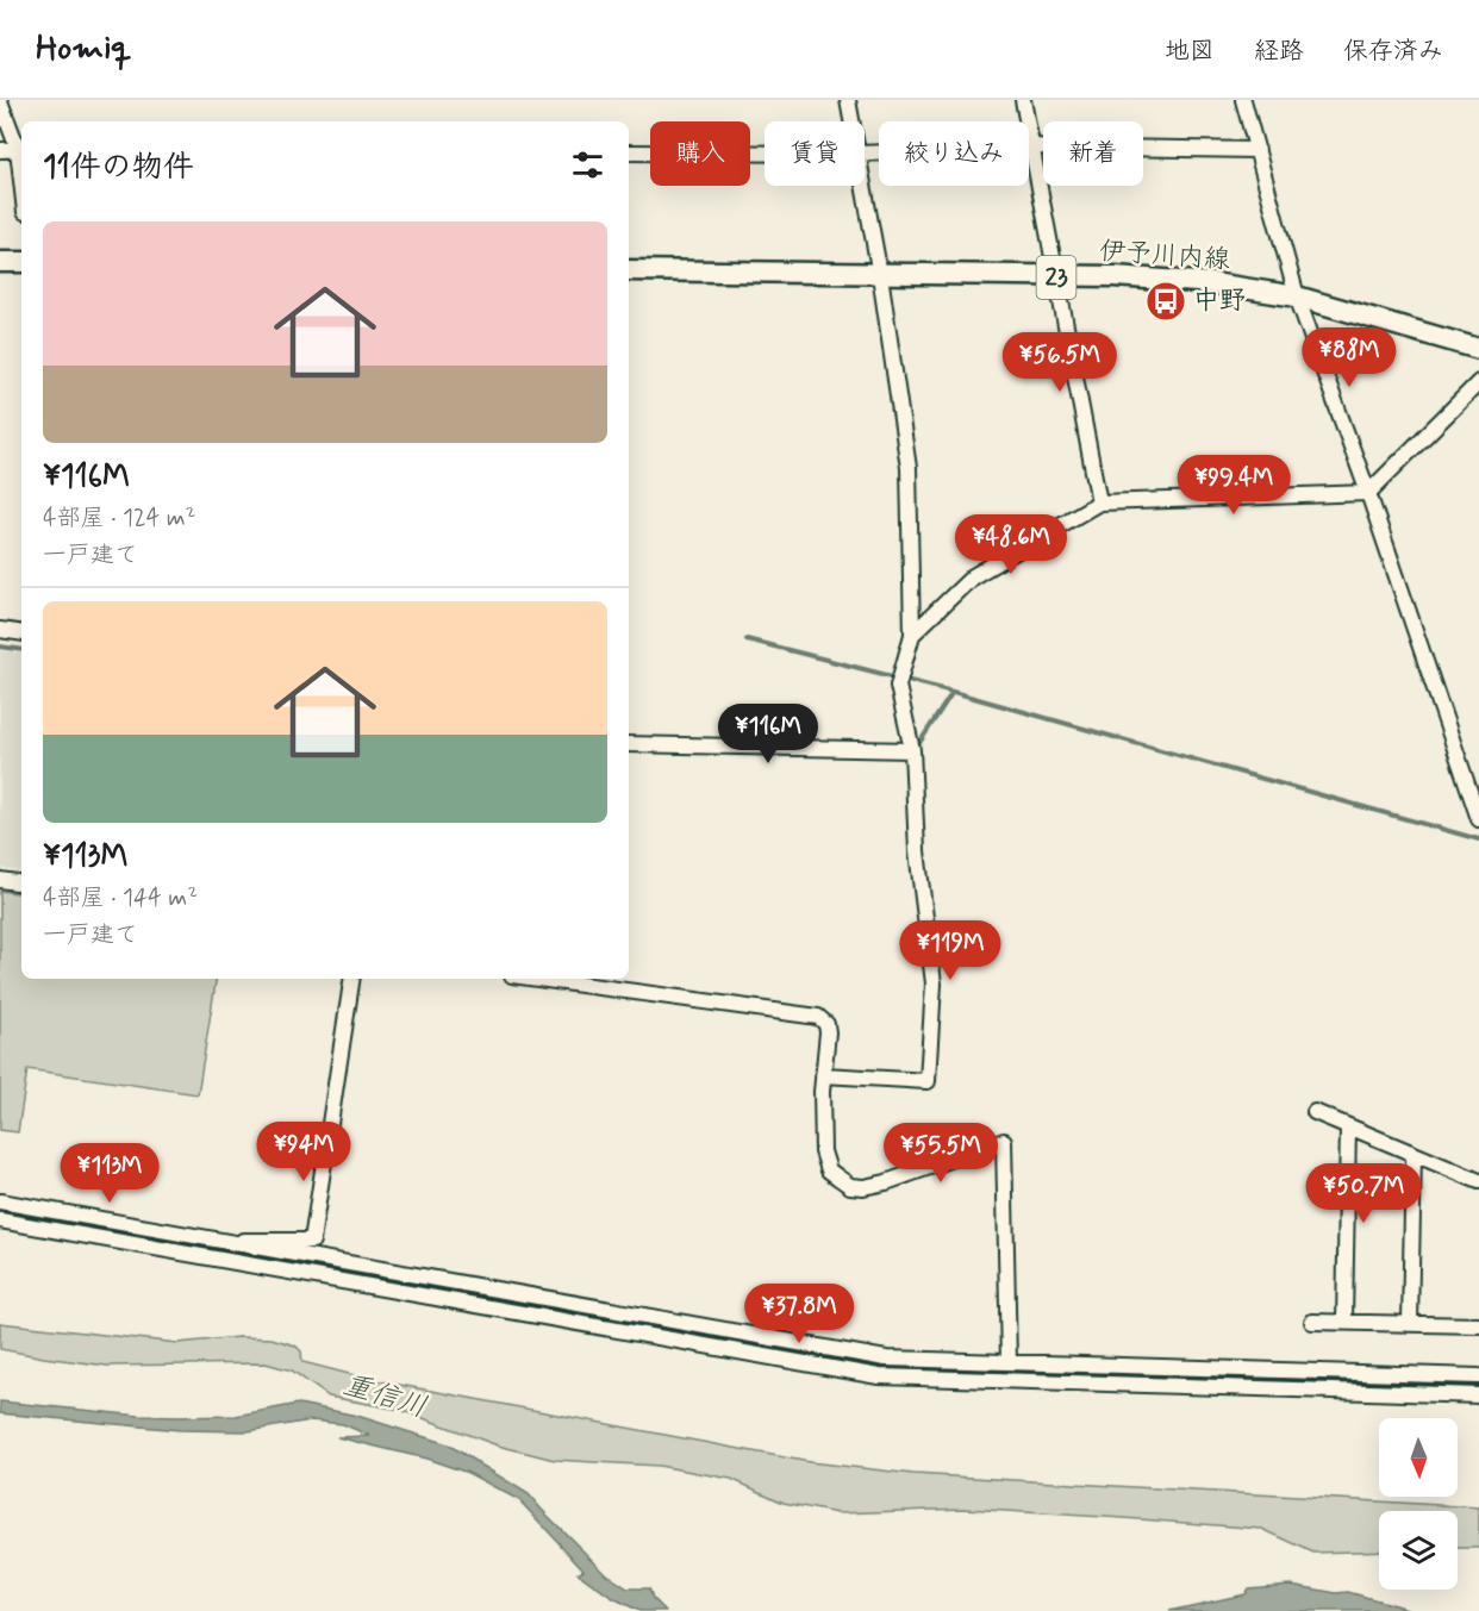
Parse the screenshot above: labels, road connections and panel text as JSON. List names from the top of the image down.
{
  "streets": {
    "main road": ["伊予川内線", "23"]
  },
  "water": ["重信川"],
  "places": {
    "bus stop": ["中野"]
  },
  "north": "bottom",
  "page": {
    "header": "Homiq",
    "nav": ["地図", "経路", "保存済み"],
    "chip": [
      "購入",
      "賃貸",
      "絞り込み",
      "新着"
    ],
    "heading": "11件の物件",
    "list": [
      {
        "name": "¥116M",
        "note": "4部屋 · 124 m² · 一戸建て"
      },
      {
        "name": "¥113M",
        "note": "4部屋 · 144 m² · 一戸建て"
      }
    ],
    "price": [
      "¥88M",
      "¥56.5M",
      "¥99.4M",
      "¥48.6M",
      "¥116M",
      "¥119M",
      "¥94M",
      "¥55.5M",
      "¥113M",
      "¥50.7M",
      "¥37.8M"
    ]
  }
}
